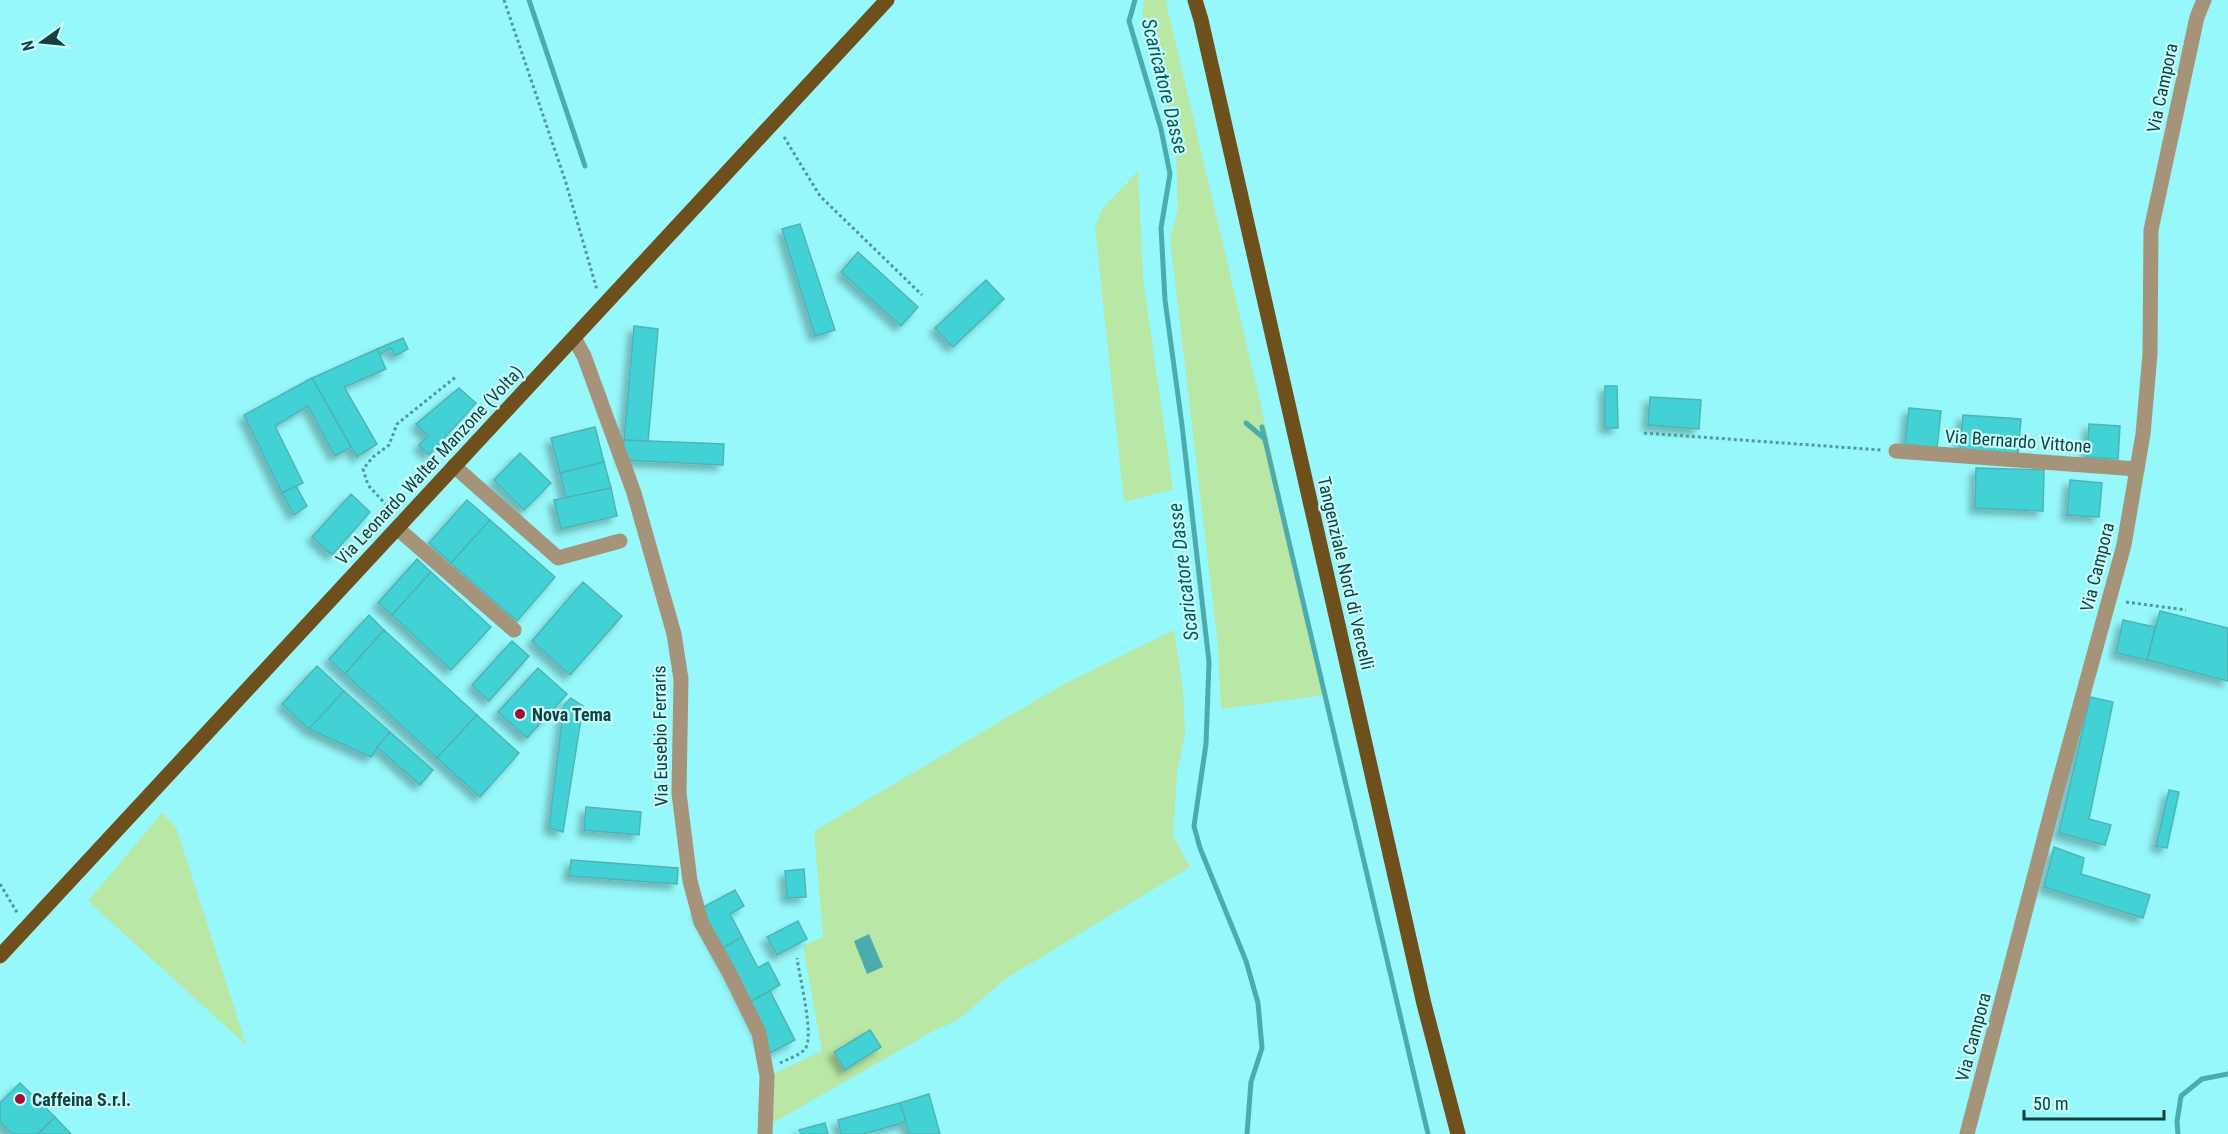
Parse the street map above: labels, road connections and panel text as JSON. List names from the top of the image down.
{
  "streets": {
    "main road": ["Via Leonardo Walter Manzone (Volta)", "Tangenziale Nord di Vercelli"],
    "street": ["Via Campora", "Via Bernardo Vittone", "Via Eusebio Ferraris"]
  },
  "crossings": [
    ["Via Campora", "Via Bernardo Vittone"],
    ["Via Leonardo Walter Manzone (Volta)", "Via Eusebio Ferraris"]
  ],
  "water": ["Scaricatore Dasse"],
  "places": ["Nova Tema", "Caffeina S.r.l."],
  "scale_bar": "50 m",
  "north": "left"
}
